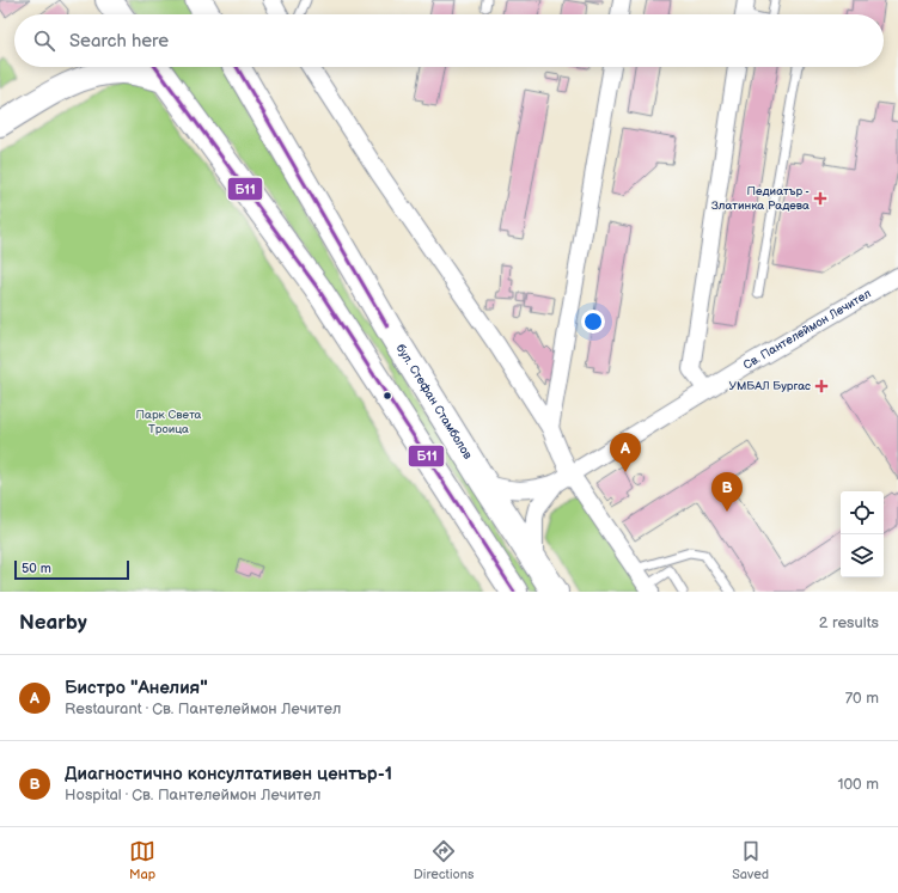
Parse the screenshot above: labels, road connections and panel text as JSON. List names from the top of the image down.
{
  "streets": {
    "main road": ["бул. Стефан Стамболов"],
    "street": ["Св. Пантелеймон Лечител"]
  },
  "parks": ["Парк Света Троица"],
  "places": {
    "health": ["Педиатър - Златинка Радева", "УМБАЛ Бургас"]
  },
  "lines": ["transit line Б11"],
  "scale_bar": "50 m",
  "page": {
    "search": "Search here",
    "pins": ["A", "B"],
    "scale": "50 m",
    "heading": ["Nearby", "2 results"],
    "list": [
      {
        "mark": "A",
        "name": "Бистро \"Анелия\"",
        "note": "Restaurant · Св. Пантелеймон Лечител",
        "value": "70 m"
      },
      {
        "mark": "B",
        "name": "Диагностично консултативен център-1",
        "note": "Hospital · Св. Пантелеймон Лечител",
        "value": "100 m"
      }
    ],
    "nav": ["Map", "Directions", "Saved"]
  }
}
